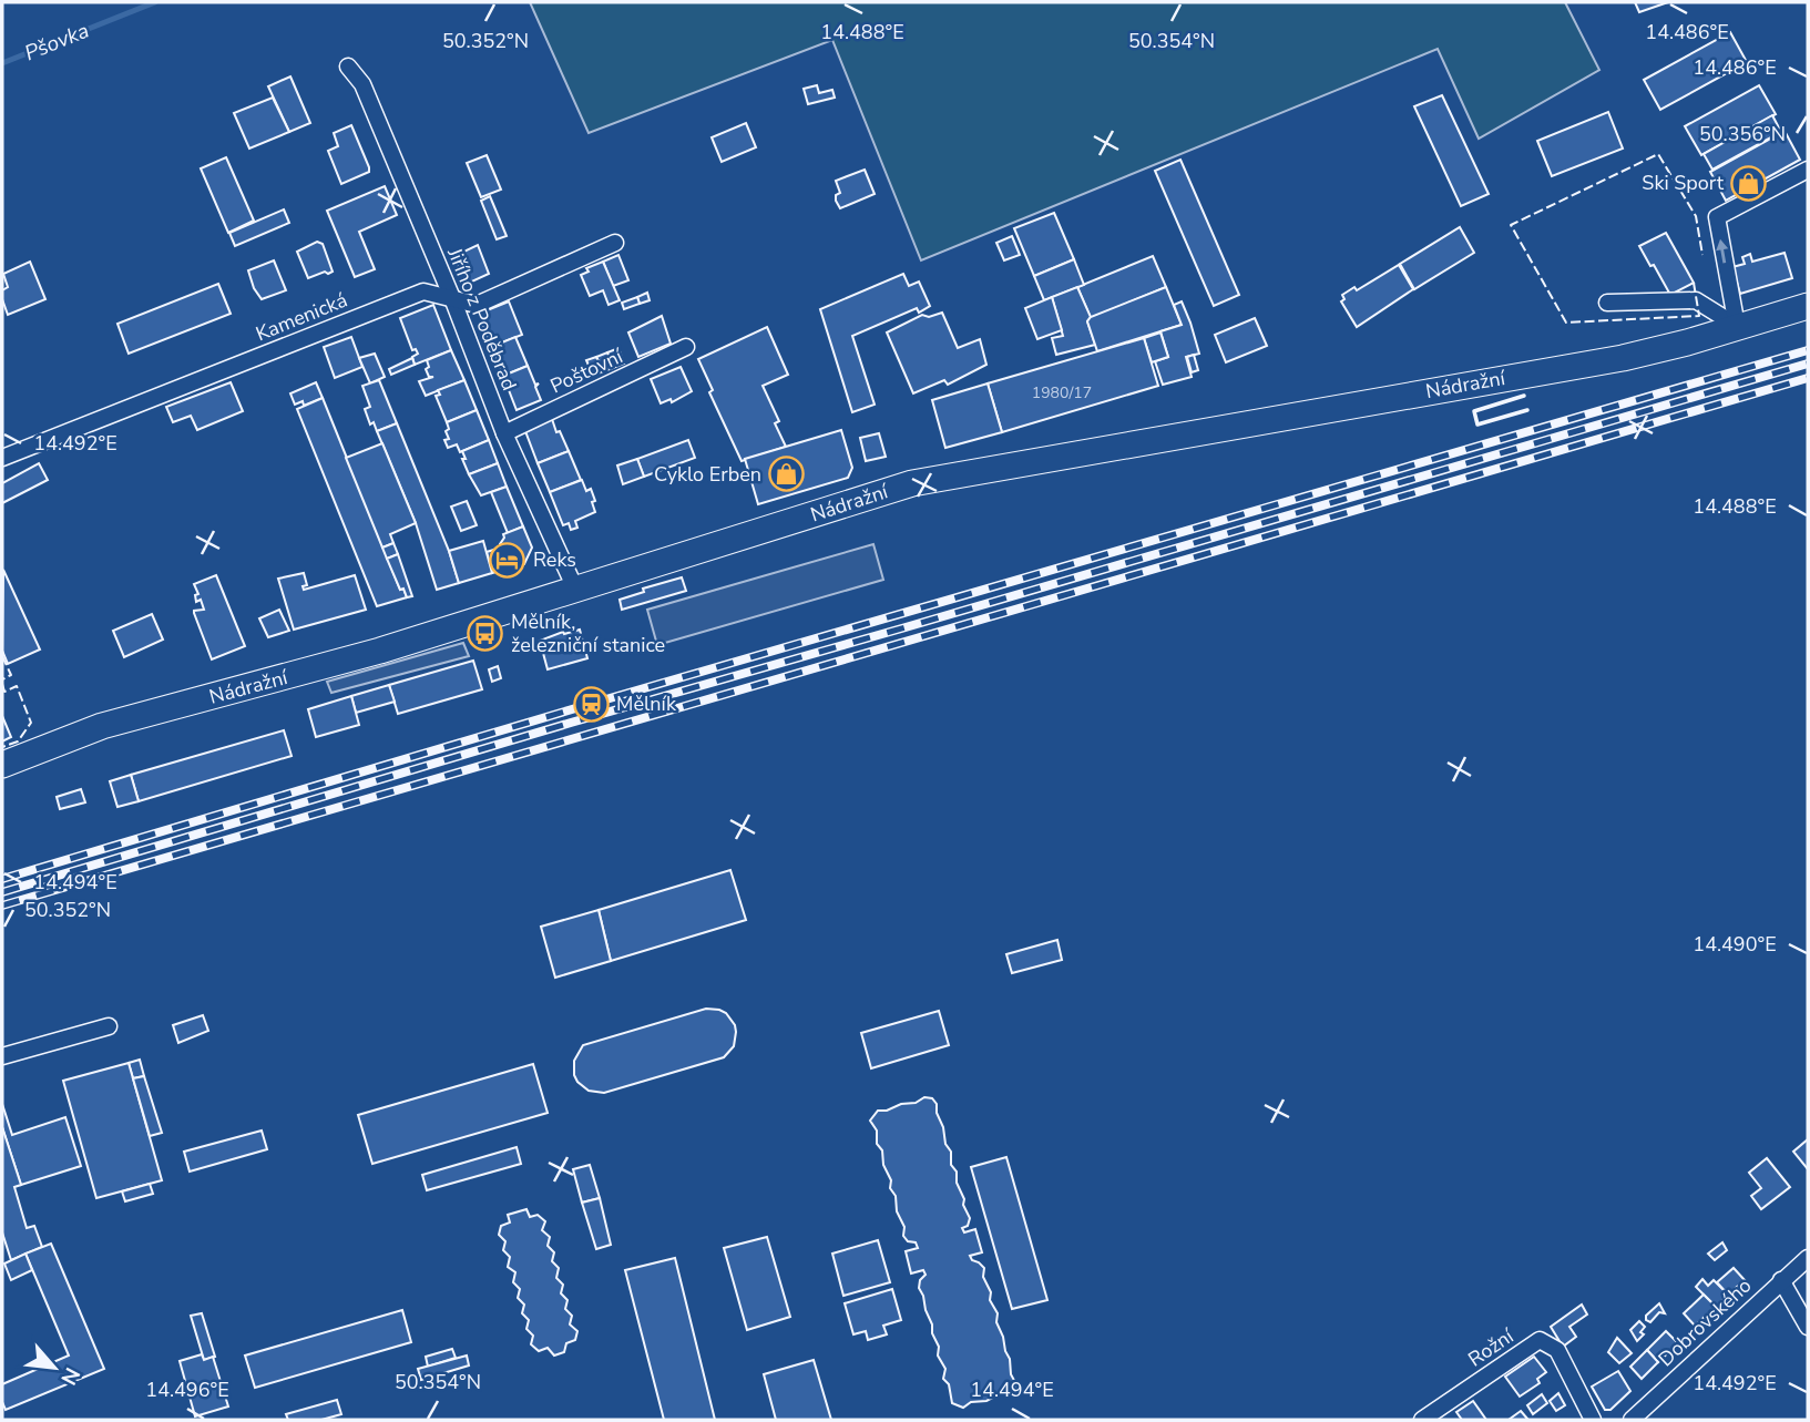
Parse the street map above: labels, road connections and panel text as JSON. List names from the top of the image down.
{
  "streets": {
    "main road": ["Nádražní"],
    "street": [
      "Kamenická",
      "Jiřího z Poděbrad",
      "Poštovní",
      "Dobrovského",
      "Rožní"
    ]
  },
  "crossings": [
    ["Kamenická", "Jiřího z Poděbrad"],
    ["Jiřího z Poděbrad", "Poštovní"],
    ["Jiřího z Poděbrad", "Nádražní"]
  ],
  "water": ["Pšovka"],
  "places": {
    "shop": ["Ski Sport", "Cyklo Erben"],
    "hotel": ["Reks"],
    "bus stop": ["Mělník, železniční stanice"],
    "station": ["Mělník"]
  },
  "house_numbers": ["1980/17"],
  "north": "bottom right",
  "coordinates": [
    "14.486°E",
    "14.488°E",
    "50.352°N",
    "50.354°N",
    "50.356°N",
    "14.492°E",
    "14.494°E",
    "14.490°E",
    "14.496°E"
  ]
}
